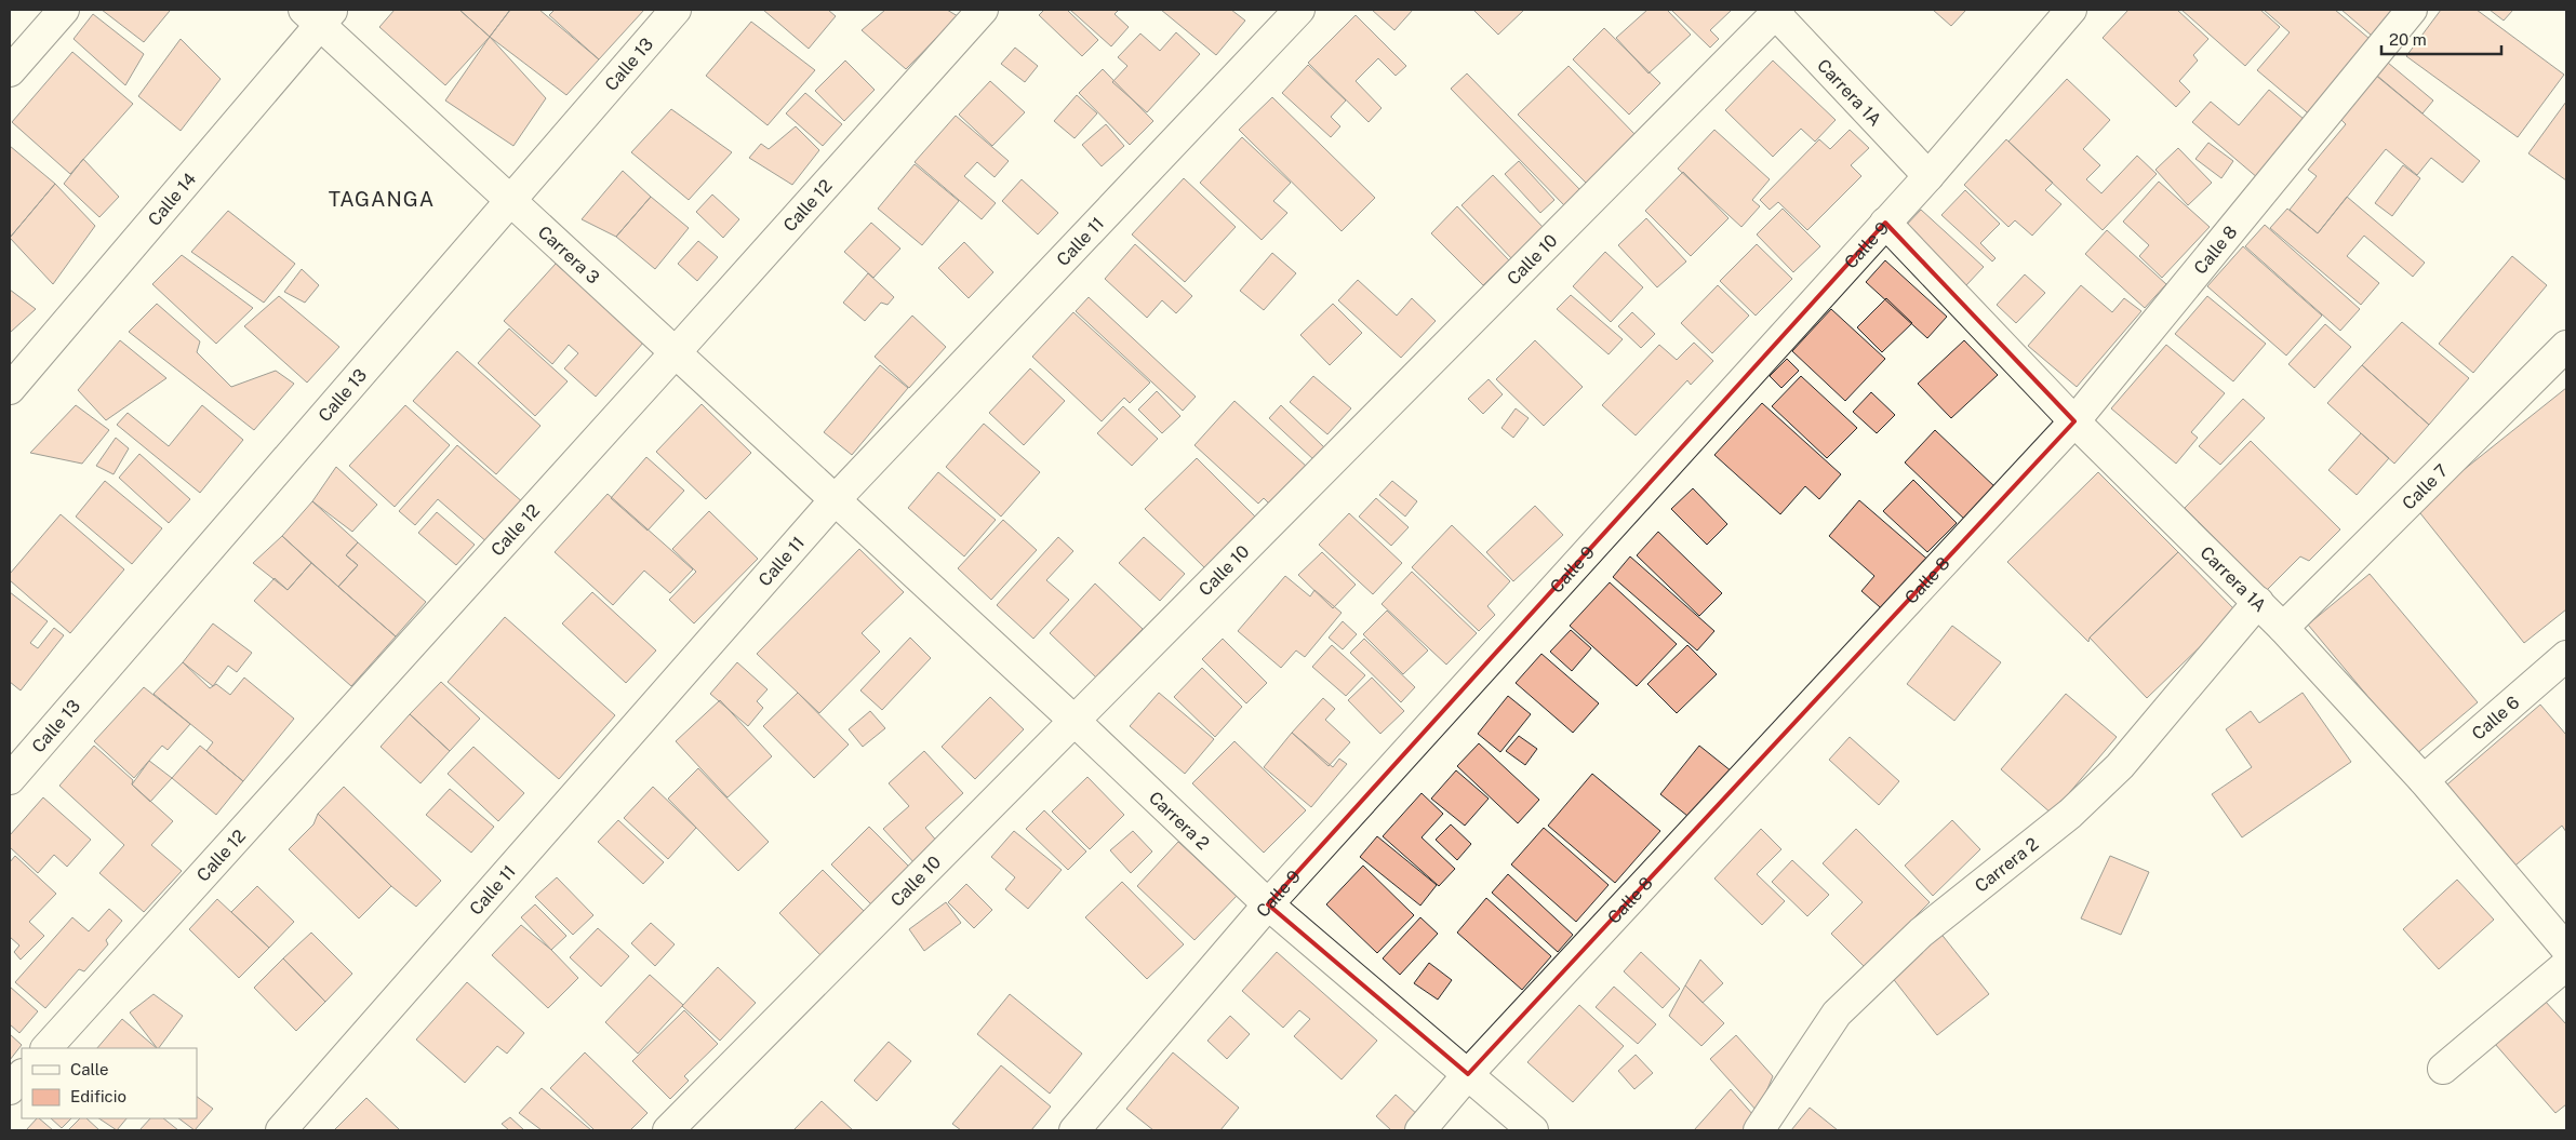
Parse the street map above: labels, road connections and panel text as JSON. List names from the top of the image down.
{
  "streets": {
    "street": [
      "Calle 13",
      "Carrera 1A",
      "Calle 14",
      "Calle 12",
      "Calle 11",
      "Calle 9",
      "Calle 8",
      "Carrera 3",
      "Calle 10",
      "Calle 7",
      "Calle 6",
      "Carrera 2"
    ]
  },
  "crossings": [
    ["Calle 13", "Carrera 3"],
    ["Carrera 1A", "Calle 9"],
    ["Carrera 1A", "Calle 8"],
    ["Carrera 1A", "Calle 10"],
    ["Carrera 1A", "Calle 7"],
    ["Carrera 1A", "Calle 6"],
    ["Carrera 1A", "Carrera 2"],
    ["Calle 14", "Carrera 3"],
    ["Calle 12", "Carrera 3"],
    ["Calle 11", "Carrera 3"],
    ["Calle 11", "Carrera 2"],
    ["Calle 9", "Carrera 2"],
    ["Calle 8", "Carrera 2"],
    ["Carrera 3", "Carrera 2"],
    ["Calle 10", "Carrera 2"]
  ],
  "districts": ["TAGANGA"],
  "legend": ["Calle", "Edificio"],
  "scale_bar": "20 m"
}
